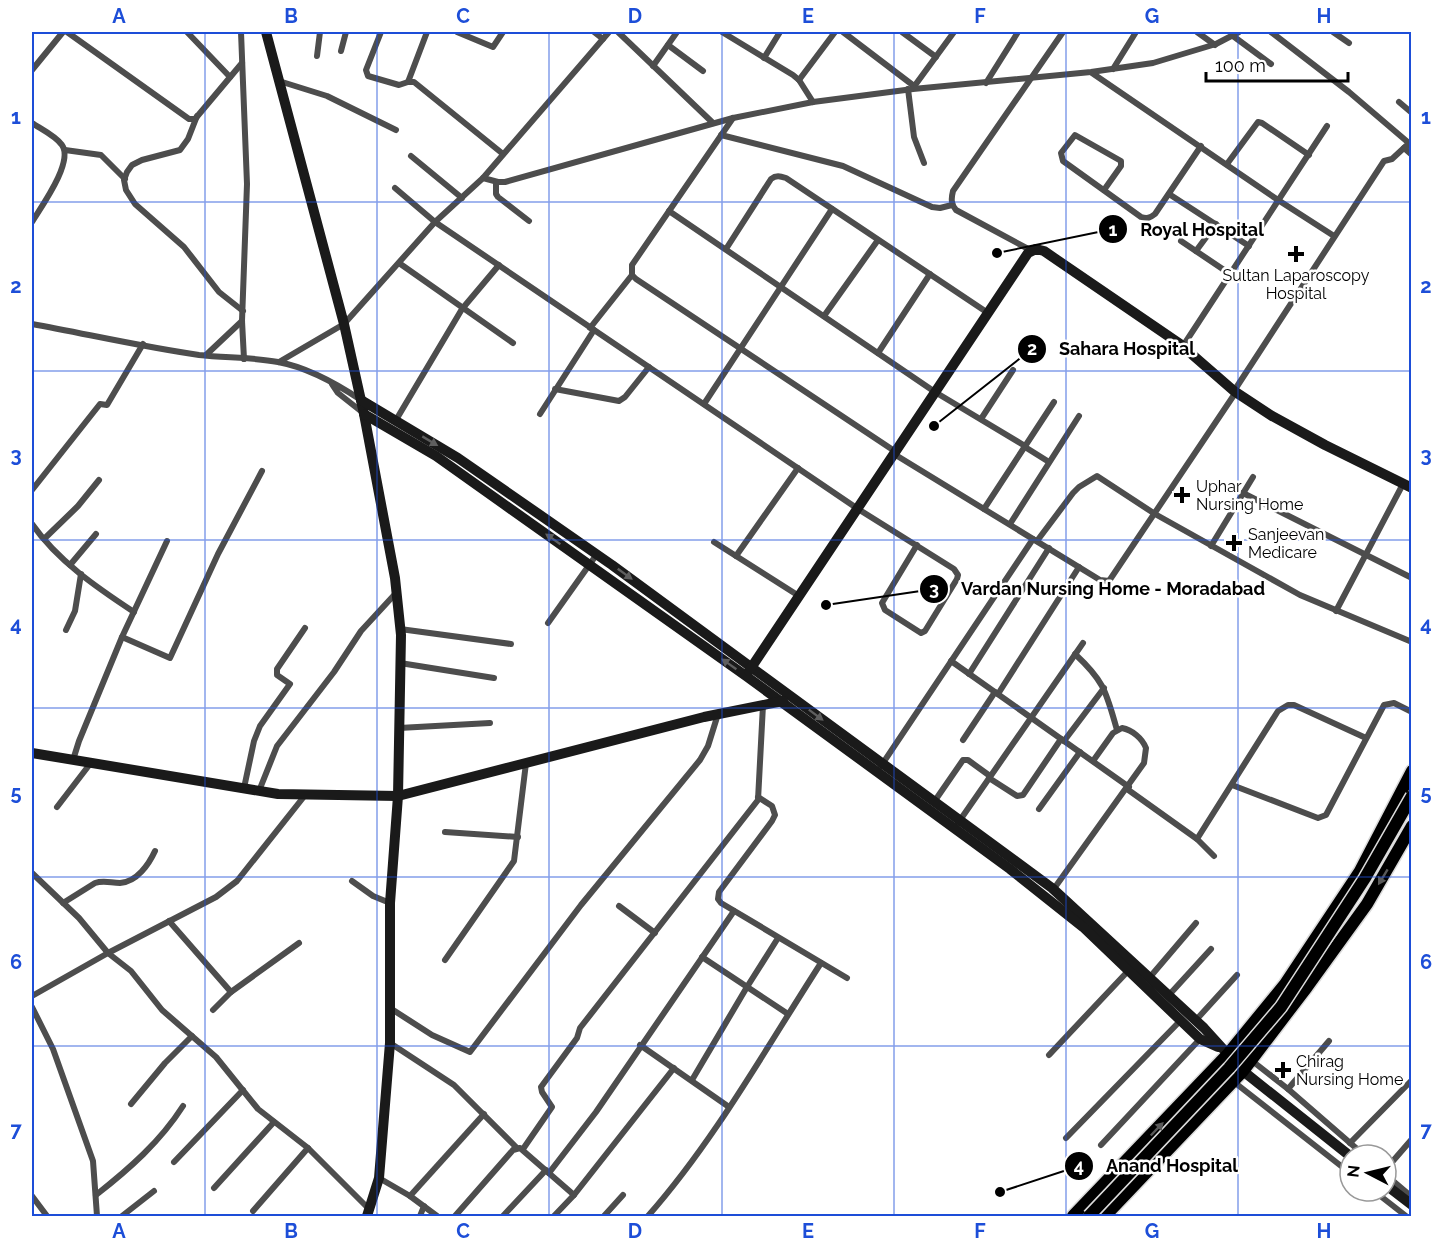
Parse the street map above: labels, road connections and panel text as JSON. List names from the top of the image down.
{
  "places": {
    "other": [
      "Royal Hospital",
      "Sahara Hospital",
      "Vardan Nursing Home - Moradabad",
      "Anand Hospital"
    ],
    "health": [
      "Sultan Laparoscopy Hospital",
      "Uphar Nursing Home",
      "Sanjeevan Medicare",
      "Chirag Nursing Home"
    ]
  },
  "scale_bar": "100 m",
  "north": "left",
  "grid": {
    "columns": [
      "A",
      "B",
      "C",
      "D",
      "E",
      "F",
      "G",
      "H"
    ],
    "rows": [
      "1",
      "2",
      "3",
      "4",
      "5",
      "6",
      "7"
    ]
  }
}
